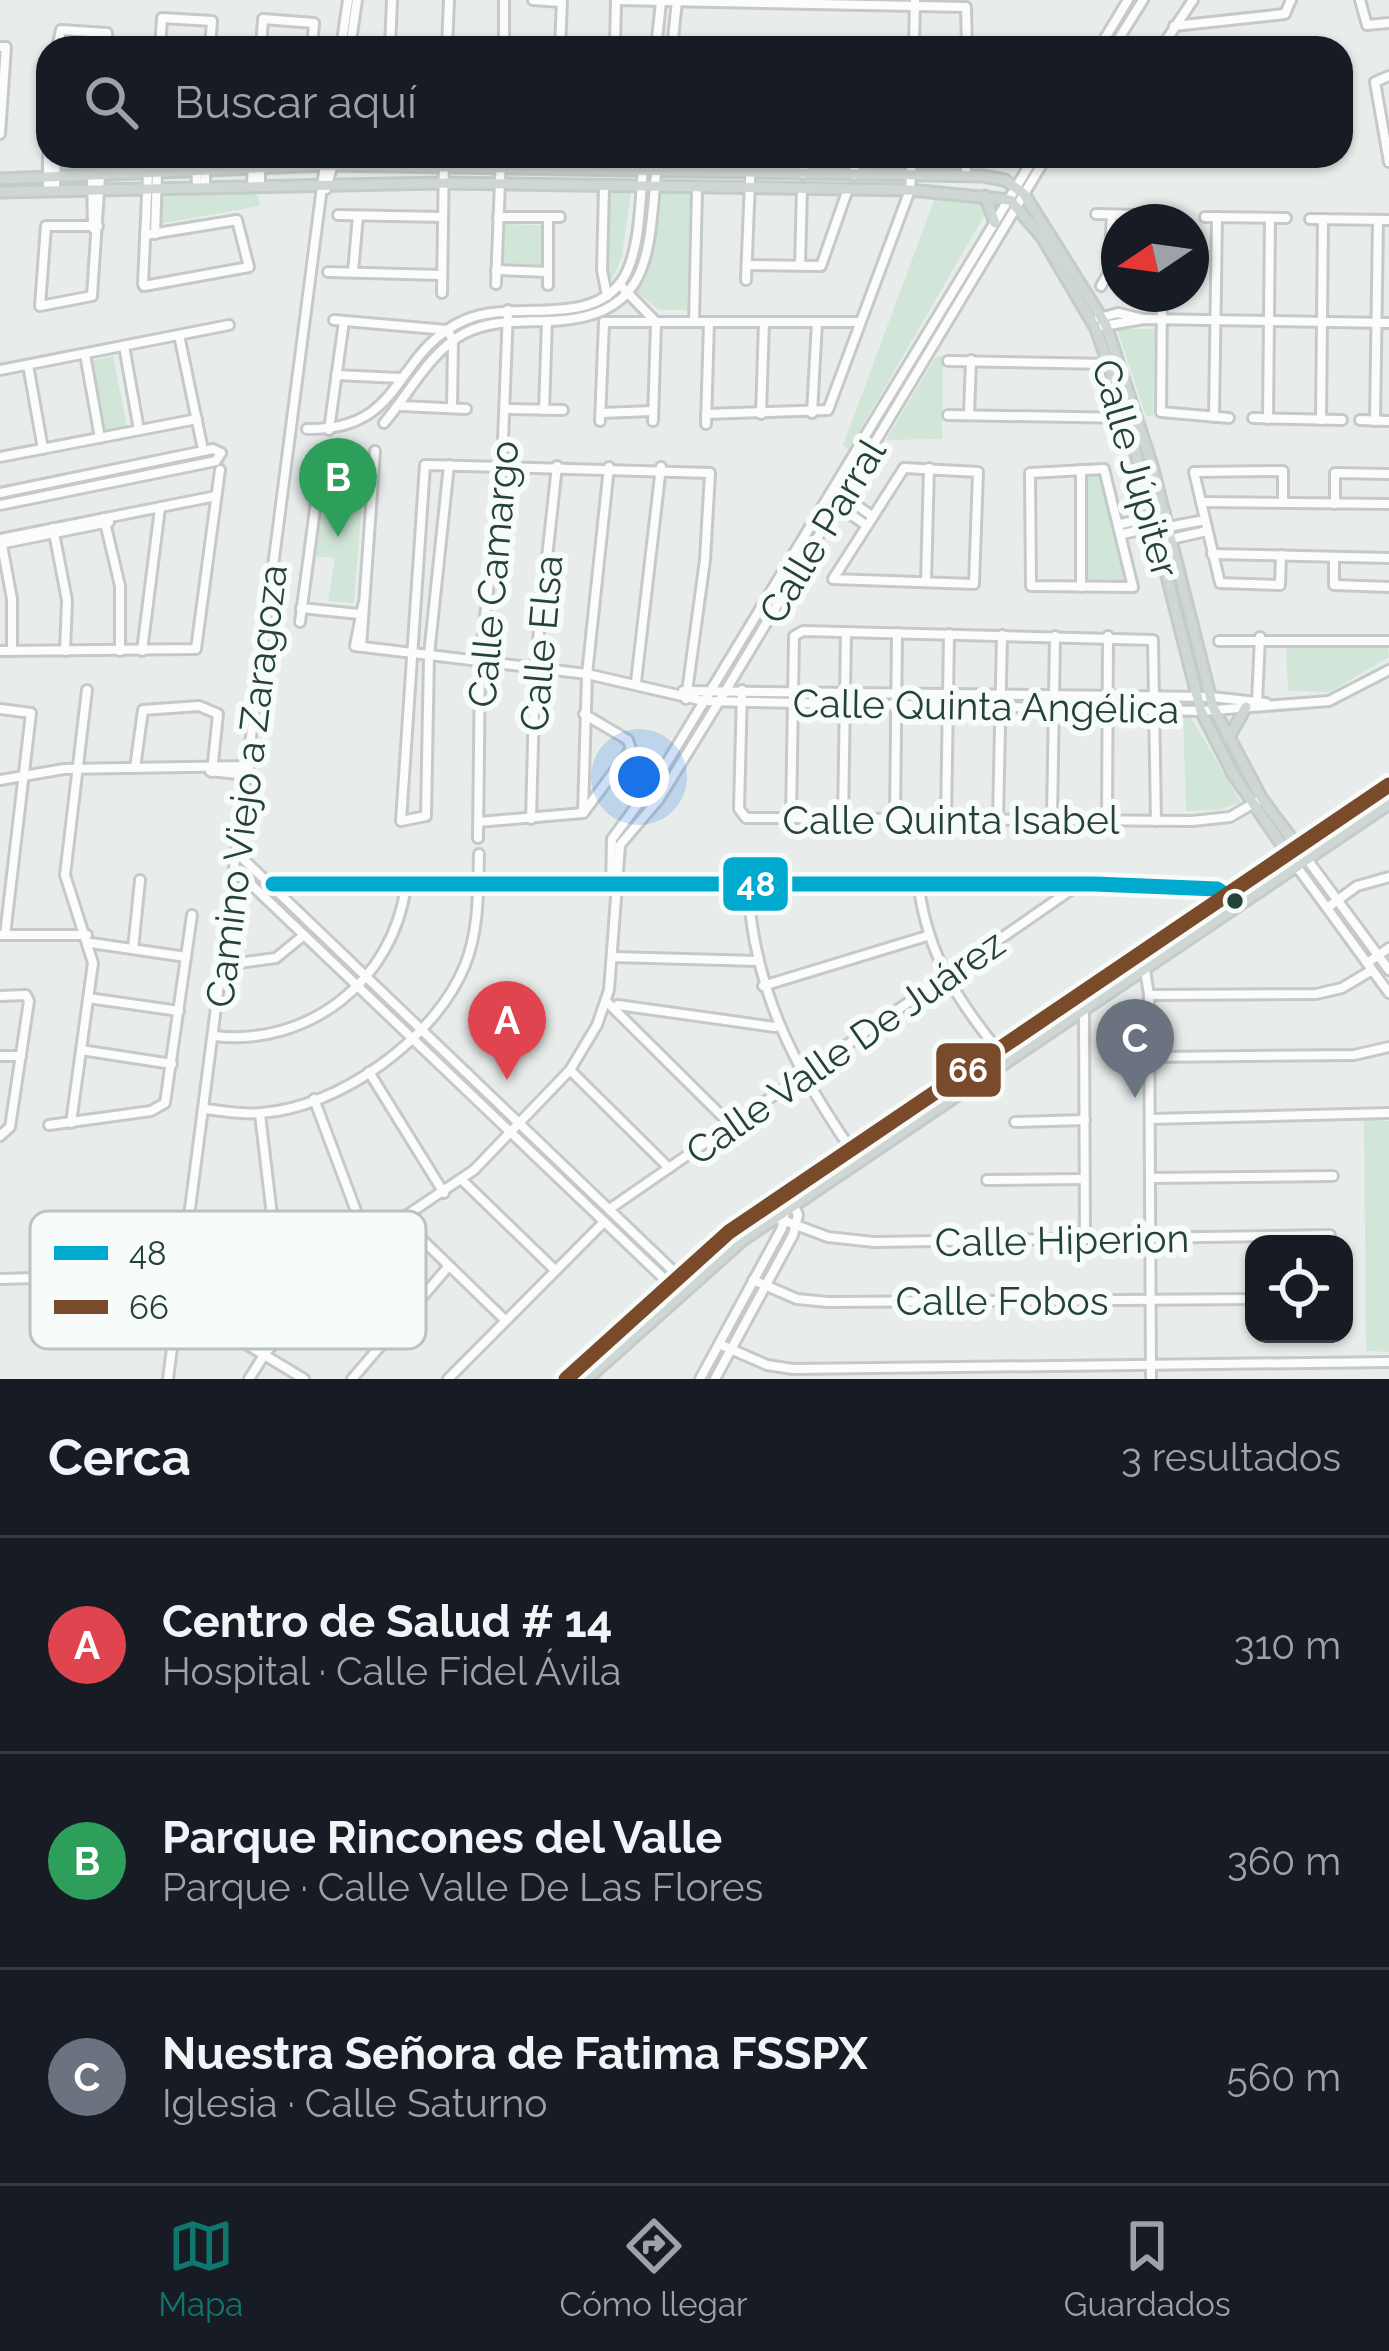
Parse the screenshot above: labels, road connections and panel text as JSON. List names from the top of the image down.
{
  "streets": {
    "main road": ["Calle Júpiter"],
    "street": [
      "Calle Parral",
      "Calle Camargo",
      "Calle Elsa",
      "Calle Quinta Angélica",
      "Camino Viejo a Zaragoza",
      "Calle Quinta Isabel",
      "Calle Valle De Juárez",
      "Calle Hiperion",
      "Calle Fobos"
    ]
  },
  "crossings": [
    ["Calle Júpiter", "Calle Parral"],
    ["Calle Júpiter", "Calle Quinta Angélica"],
    ["Calle Júpiter", "Calle Quinta Isabel"],
    ["Calle Parral", "Calle Quinta Angélica"],
    ["Calle Quinta Angélica", "Calle Quinta Isabel"]
  ],
  "lines": ["transit line 66", "transit line 48"],
  "legend": ["48", "66"],
  "north": "left",
  "page": {
    "search": "Buscar aquí",
    "pins": ["B", "A", "C"],
    "heading": ["Cerca", "3 resultados"],
    "list": [
      {
        "mark": "A",
        "name": "Centro de Salud # 14",
        "note": "Hospital · Calle Fidel Ávila",
        "value": "310 m"
      },
      {
        "mark": "B",
        "name": "Parque Rincones del Valle",
        "note": "Parque · Calle Valle De Las Flores",
        "value": "360 m"
      },
      {
        "mark": "C",
        "name": "Nuestra Señora de Fatima FSSPX",
        "note": "Iglesia · Calle Saturno",
        "value": "560 m"
      }
    ],
    "nav": ["Mapa", "Cómo llegar", "Guardados"]
  }
}
